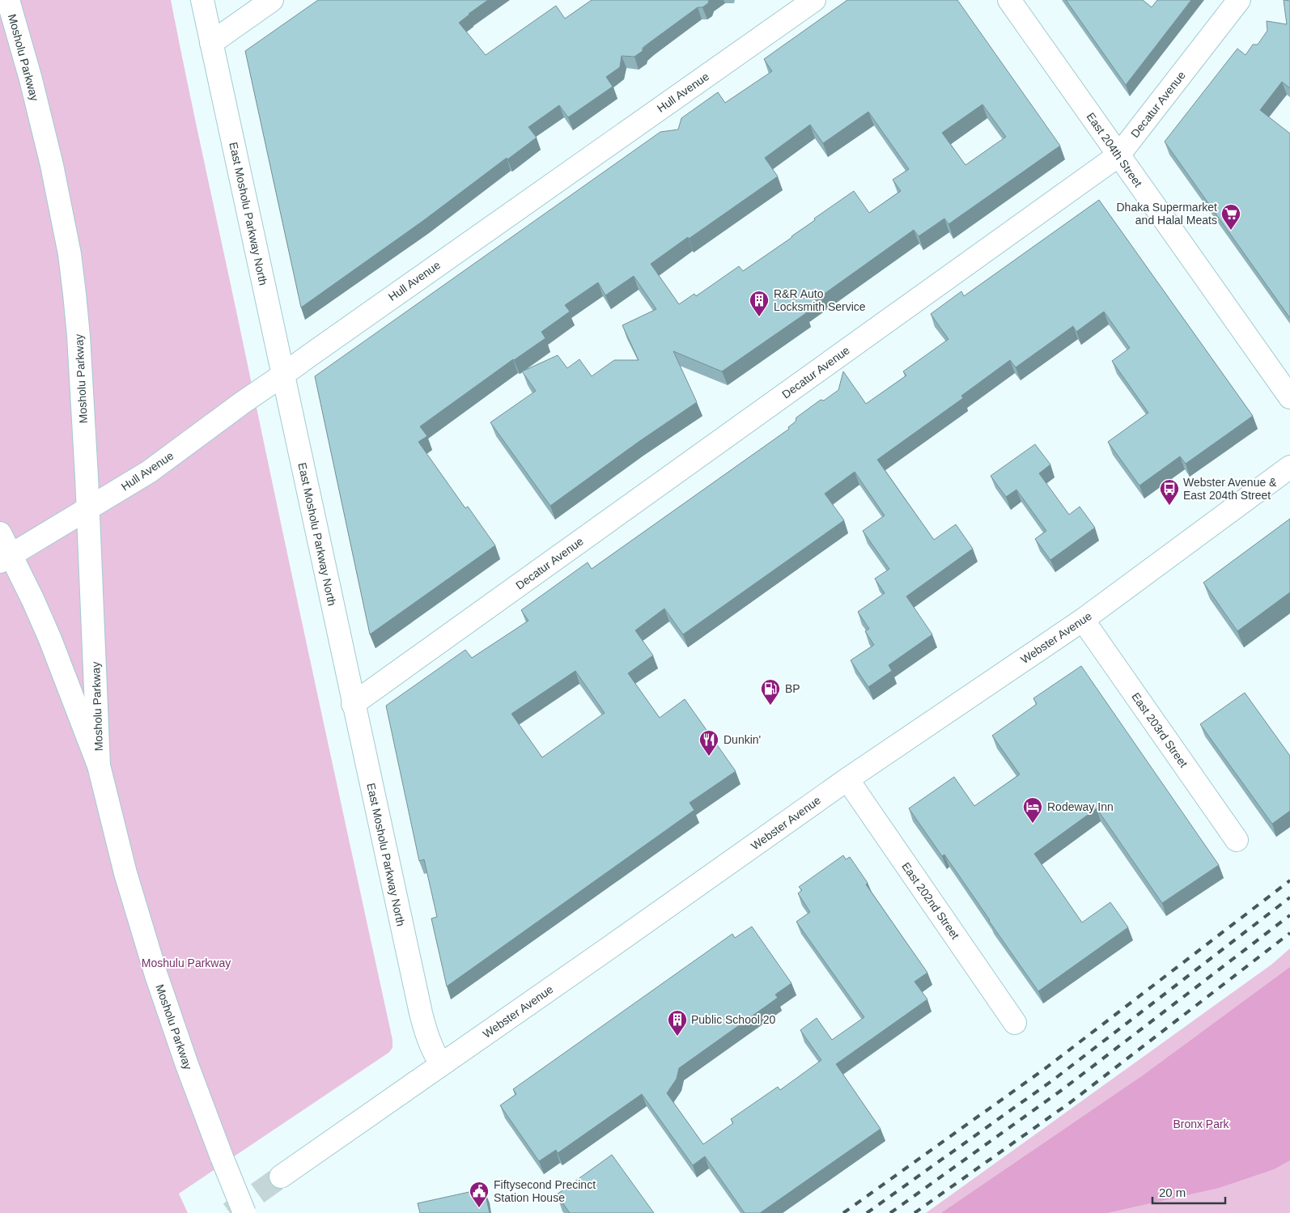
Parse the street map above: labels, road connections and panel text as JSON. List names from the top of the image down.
{
  "streets": {
    "street": [
      "Mosholu Parkway",
      "Hull Avenue",
      "Decatur Avenue",
      "East 204th Street",
      "East Mosholu Parkway North",
      "Webster Avenue",
      "East 203rd Street",
      "East 202nd Street"
    ]
  },
  "crossings": [
    ["Mosholu Parkway", "Hull Avenue"],
    ["Hull Avenue", "East Mosholu Parkway North"],
    ["Decatur Avenue", "East 204th Street"],
    ["Decatur Avenue", "East Mosholu Parkway North"],
    ["East Mosholu Parkway North", "Webster Avenue"],
    ["Webster Avenue", "East 203rd Street"],
    ["Webster Avenue", "East 202nd Street"]
  ],
  "parks": ["Moshulu Parkway", "Bronx Park"],
  "places": {
    "supermarket": ["Dhaka Supermarket and Halal Meats"],
    "building": ["R&R Auto Locksmith Service", "Public School 20"],
    "bus stop": ["Webster Avenue & East 204th Street"],
    "fuel station": ["BP"],
    "restaurant": ["Dunkin'"],
    "hotel": ["Rodeway Inn"],
    "public building": ["Fiftysecond Precinct Station House"]
  },
  "scale_bar": "20 m"
}
